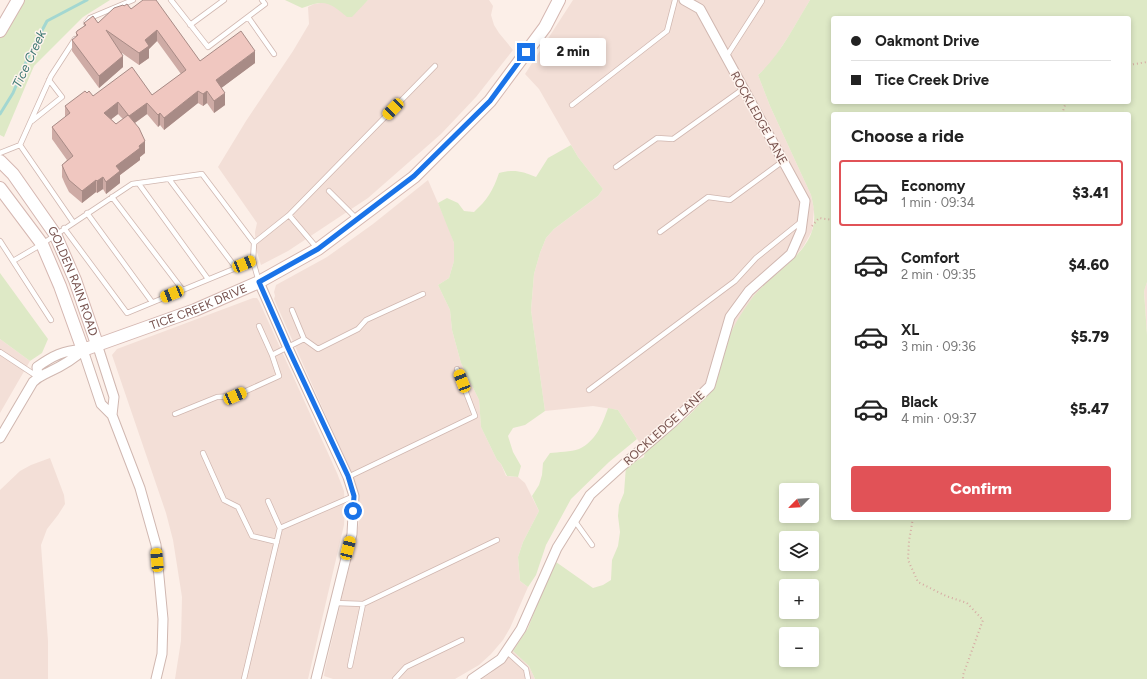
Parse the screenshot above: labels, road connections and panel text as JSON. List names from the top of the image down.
{
  "streets": {
    "street": ["ROCKLEDGE LANE", "GOLDEN RAIN ROAD", "TICE CREEK DRIVE"]
  },
  "crossings": [
    ["GOLDEN RAIN ROAD", "TICE CREEK DRIVE"]
  ],
  "water": ["Tice Creek"],
  "north": "bottom left",
  "page": {
    "banner": ["Oakmont Drive", "Tice Creek Drive"],
    "bubble": "2 min",
    "heading": "Choose a ride",
    "list": [
      {
        "name": "Economy",
        "note": "1 min · 09:34",
        "value": "$3.41"
      },
      {
        "name": "Comfort",
        "note": "2 min · 09:35",
        "value": "$4.60"
      },
      {
        "name": "XL",
        "note": "3 min · 09:36",
        "value": "$5.79"
      },
      {
        "name": "Black",
        "note": "4 min · 09:37",
        "value": "$5.47"
      }
    ],
    "buttons": "Confirm",
    "map_buttons": ["+", "−"]
  }
}
